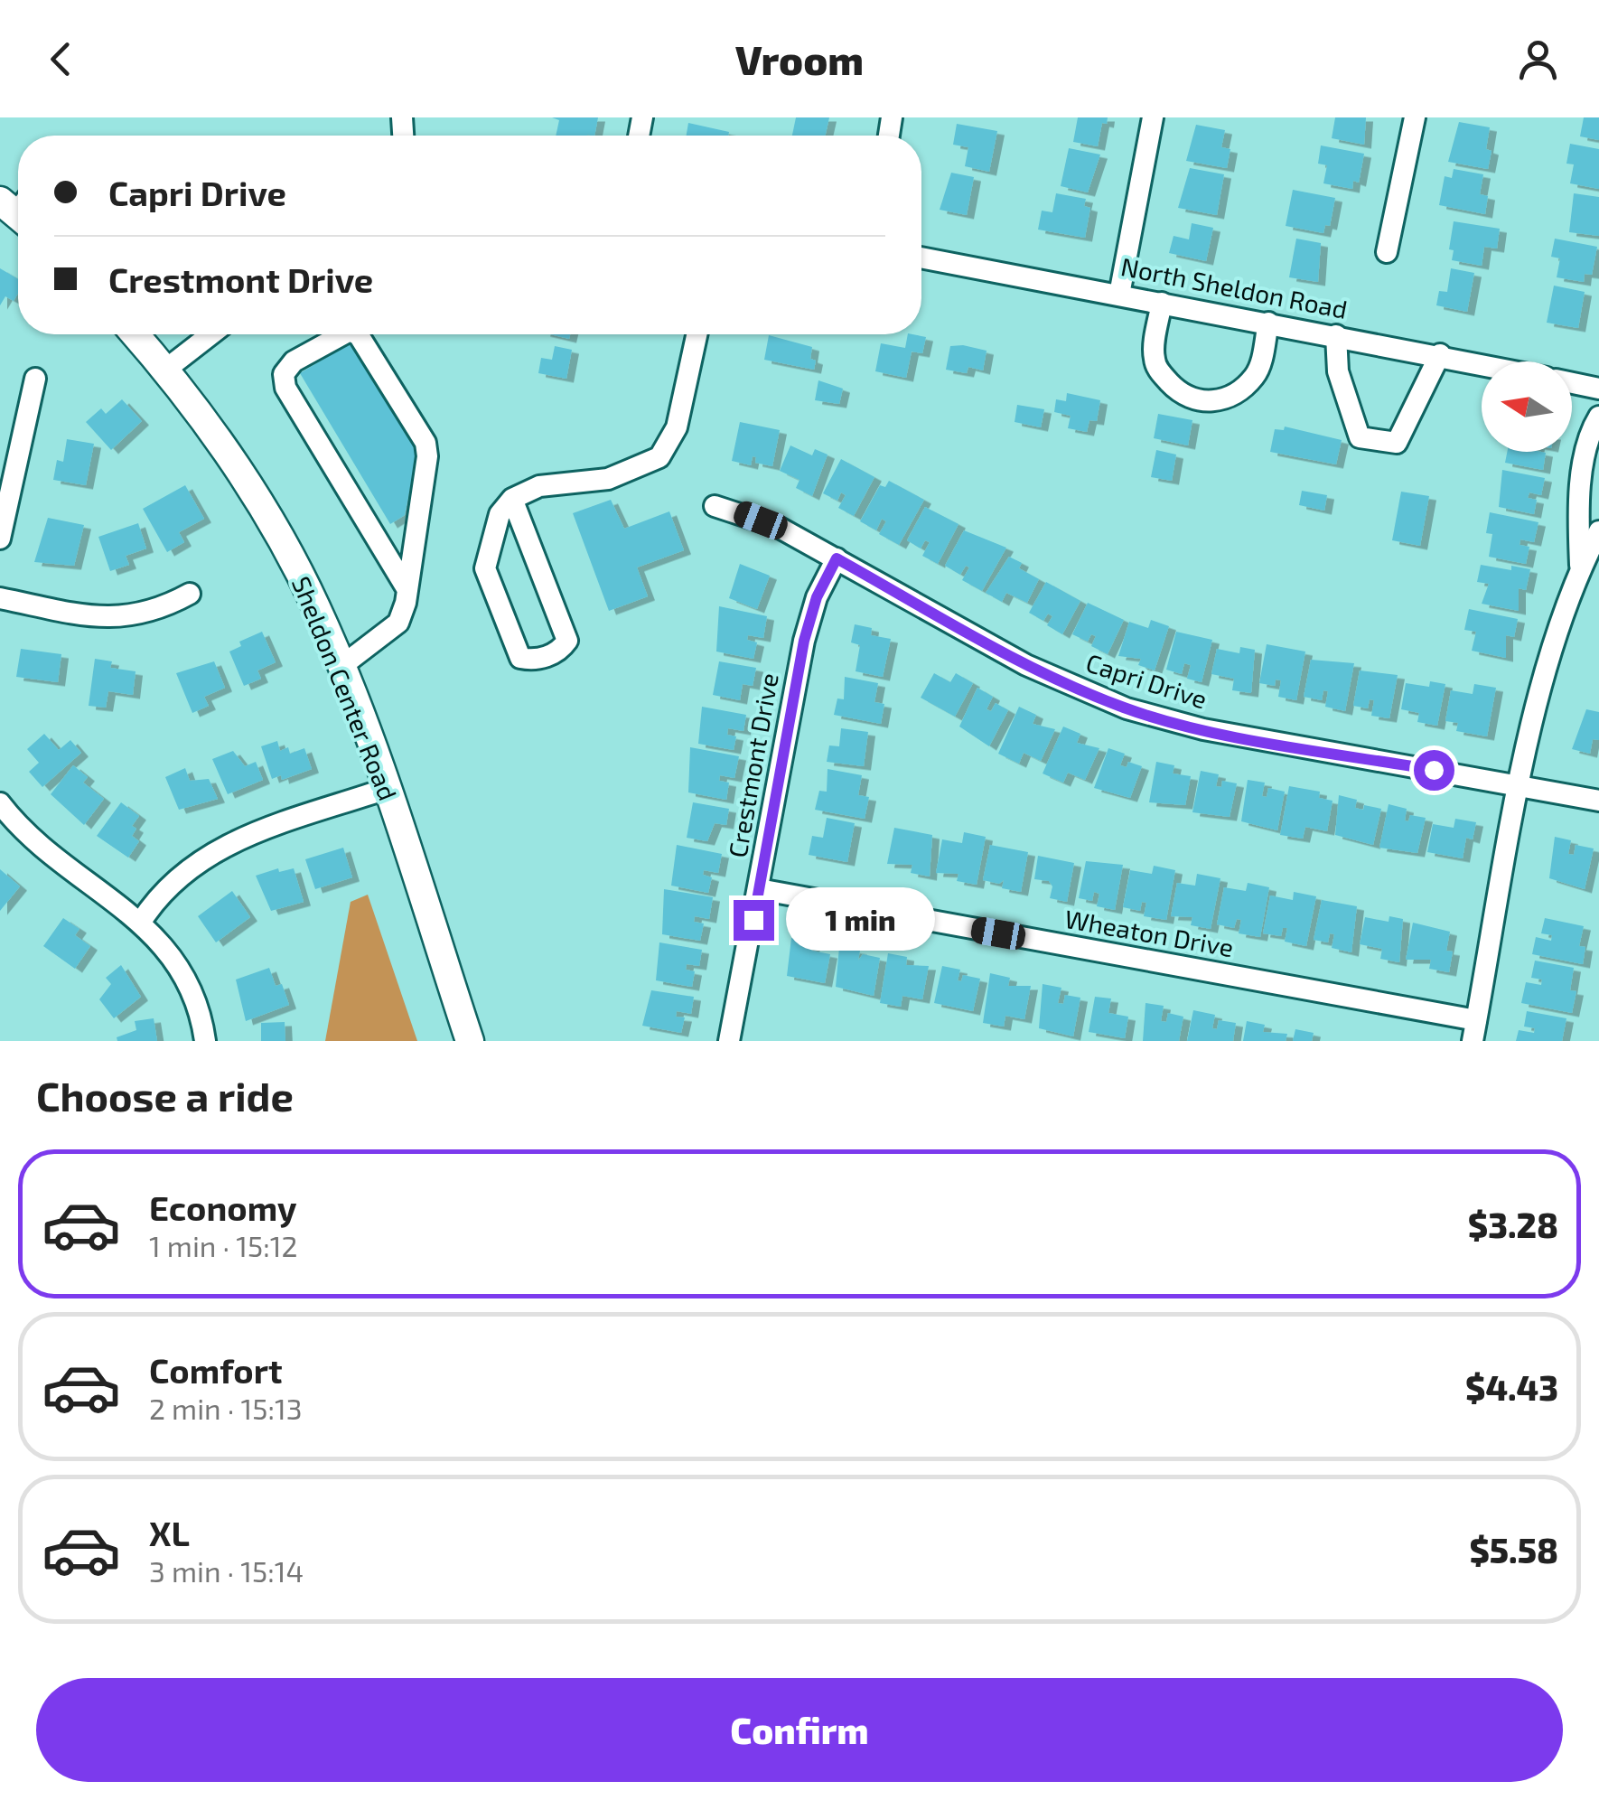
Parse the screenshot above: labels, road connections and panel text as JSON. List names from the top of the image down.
{
  "streets": {
    "main road": ["Sheldon Center Road"],
    "street": [
      "North Sheldon Road",
      "Capri Drive",
      "Crestmont Drive",
      "Wheaton Drive"
    ]
  },
  "crossings": [
    ["Capri Drive", "Crestmont Drive"],
    ["Crestmont Drive", "Wheaton Drive"]
  ],
  "north": "left",
  "page": {
    "header": "Vroom",
    "banner": ["Capri Drive", "Crestmont Drive"],
    "bubble": "1 min",
    "heading": "Choose a ride",
    "list": [
      {
        "name": "Economy",
        "note": "1 min · 15:12",
        "value": "$3.28"
      },
      {
        "name": "Comfort",
        "note": "2 min · 15:13",
        "value": "$4.43"
      },
      {
        "name": "XL",
        "note": "3 min · 15:14",
        "value": "$5.58"
      }
    ],
    "buttons": "Confirm"
  }
}
